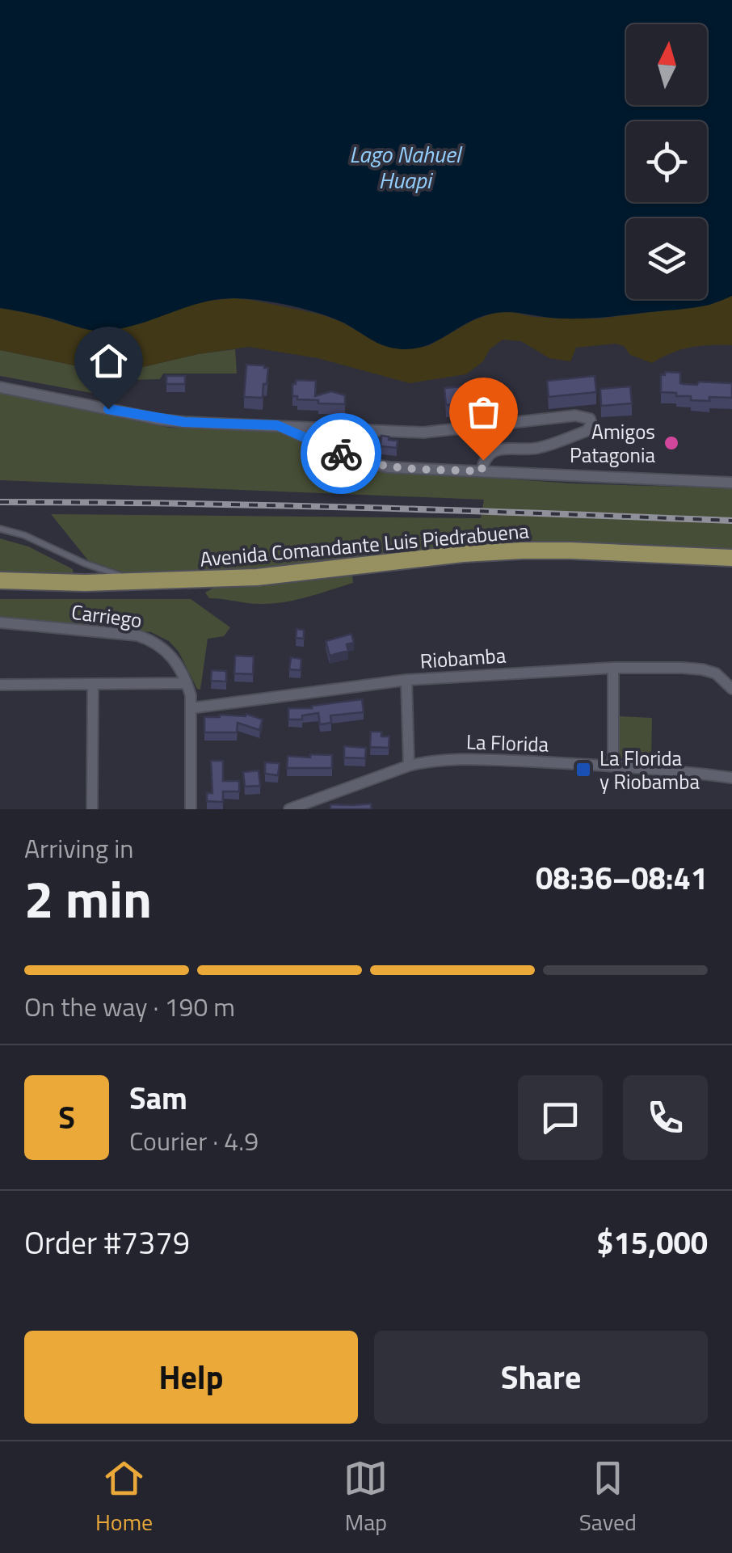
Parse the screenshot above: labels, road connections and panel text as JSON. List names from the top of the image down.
{
  "streets": {
    "main road": ["Avenida Comandante Luis Piedrabuena"],
    "street": ["Carriego", "Riobamba", "La Florida"]
  },
  "water": ["Lago Nahuel Huapi"],
  "places": {
    "other": ["Amigos Patagonia"],
    "transit": ["La Florida y Riobamba"]
  },
  "north": "top",
  "page": {
    "heading": ["2 min", "Arriving in", "08:36–08:41"],
    "panel": [
      "Sam",
      "Courier · 4.9",
      "Order #7379",
      "$15,000"
    ],
    "bar": "On the way · 190 m",
    "round": "S",
    "buttons": ["Help", "Share"],
    "tabs": ["Home", "Map", "Saved"]
  }
}
